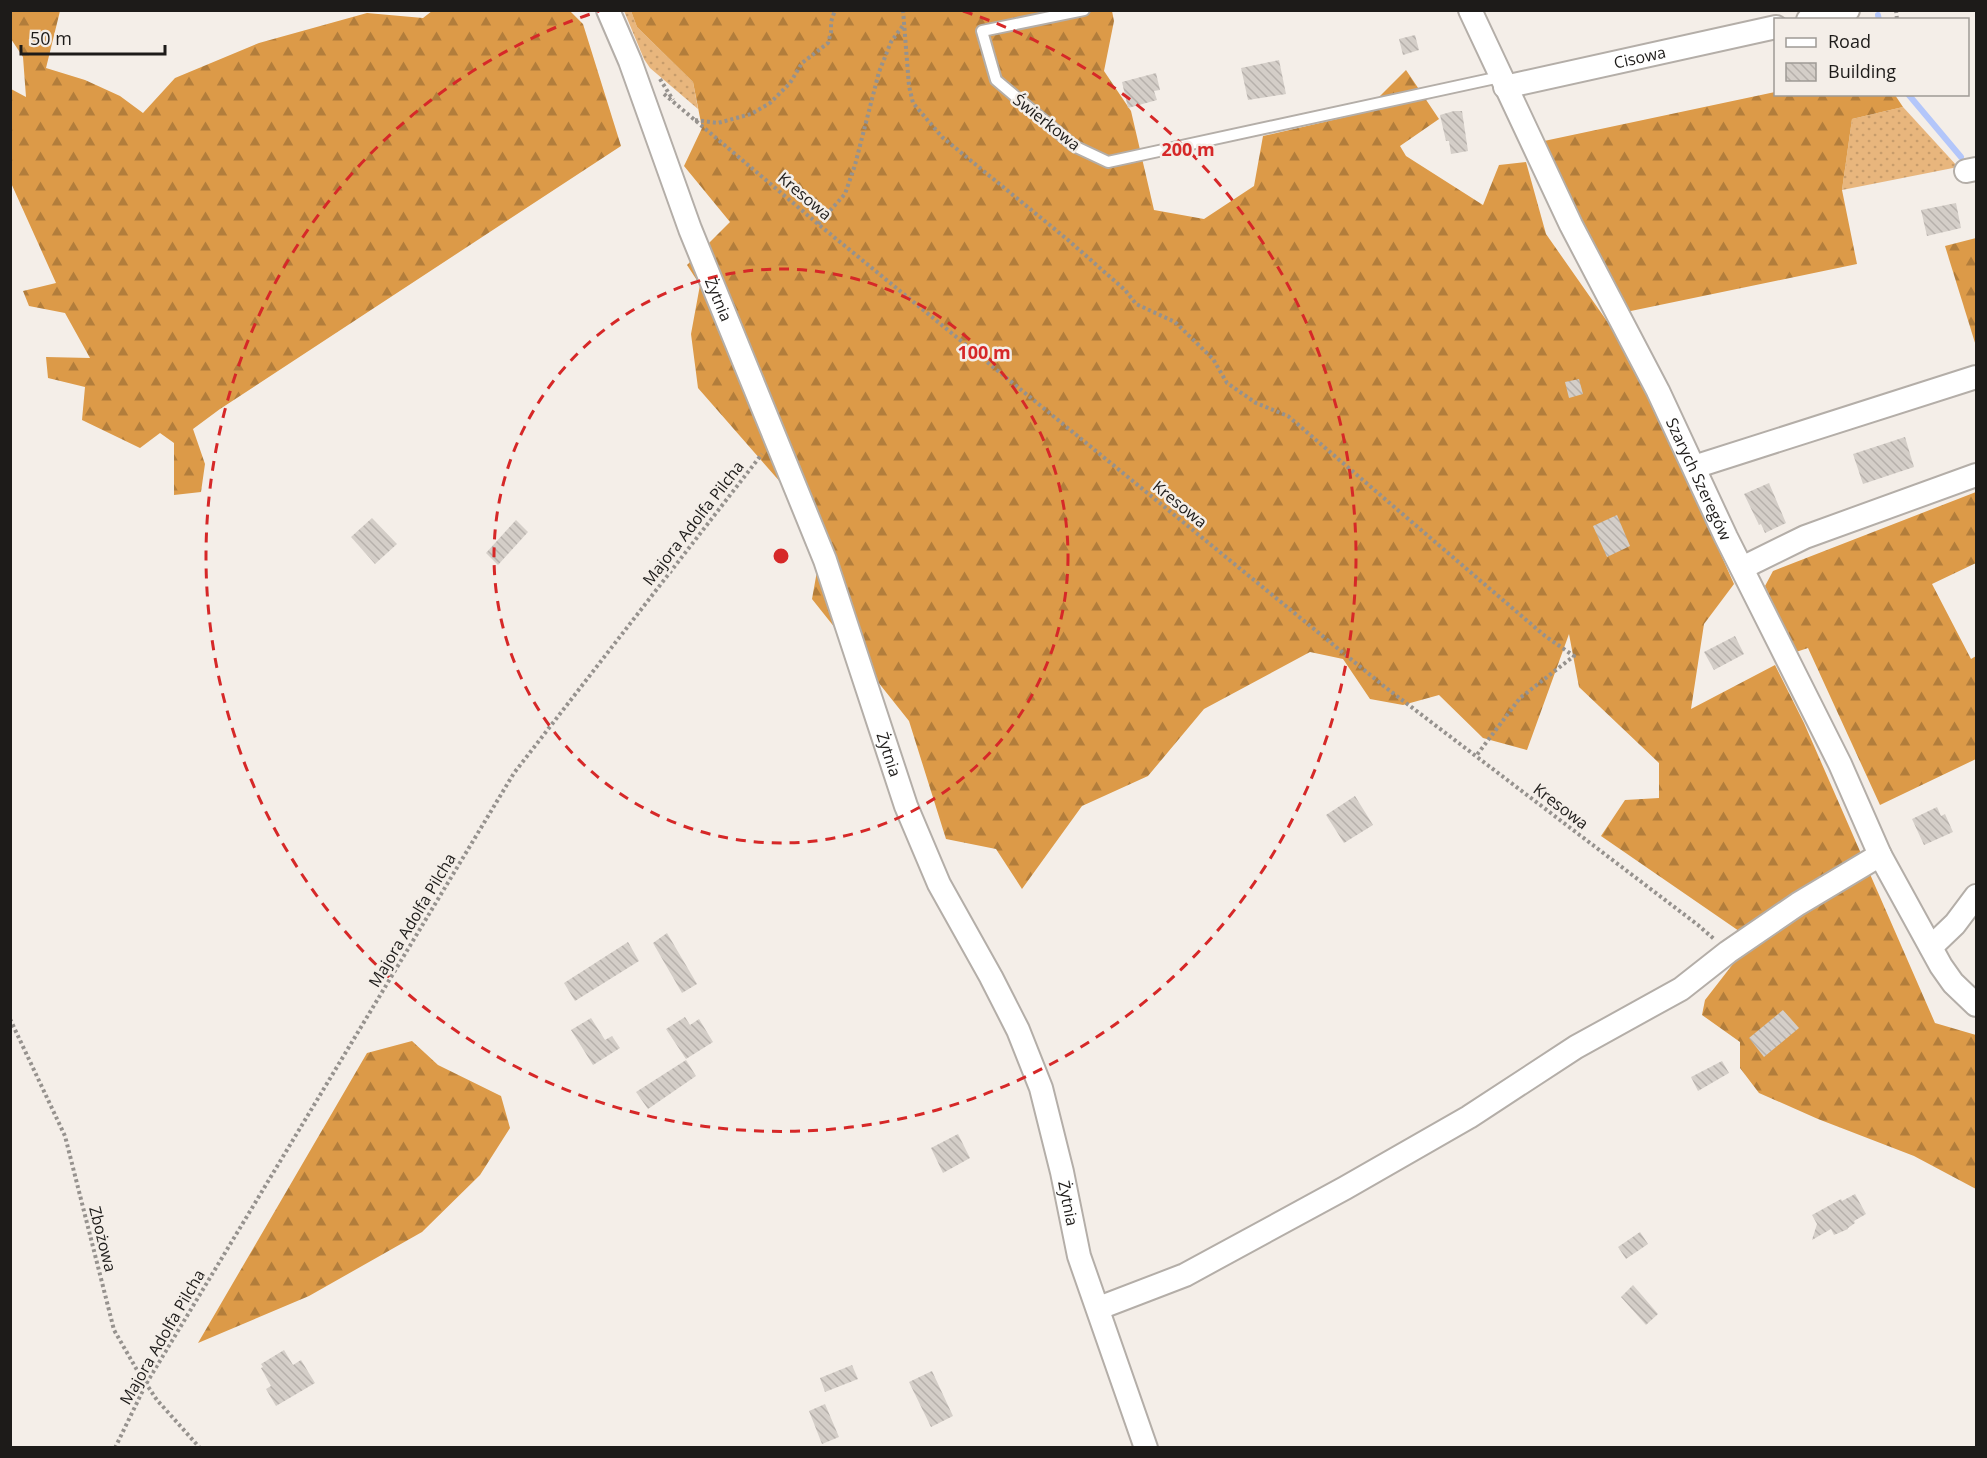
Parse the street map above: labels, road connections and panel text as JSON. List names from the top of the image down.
{
  "streets": {
    "street": ["Cisowa", "Żytnia", "Szarych Szeregów"],
    "lane": ["Świerkowa"],
    "path": ["Kresowa", "Majora Adolfa Pilcha", "Zbożowa"]
  },
  "crossings": [
    ["Cisowa", "Świerkowa"],
    ["Cisowa", "Szarych Szeregów"],
    ["Świerkowa", "Szarych Szeregów"],
    ["Żytnia", "Majora Adolfa Pilcha"],
    ["Majora Adolfa Pilcha", "Zbożowa"]
  ],
  "legend": ["Road", "Building"],
  "scale_bar": "50 m",
  "rings": ["200 m", "100 m"]
}
